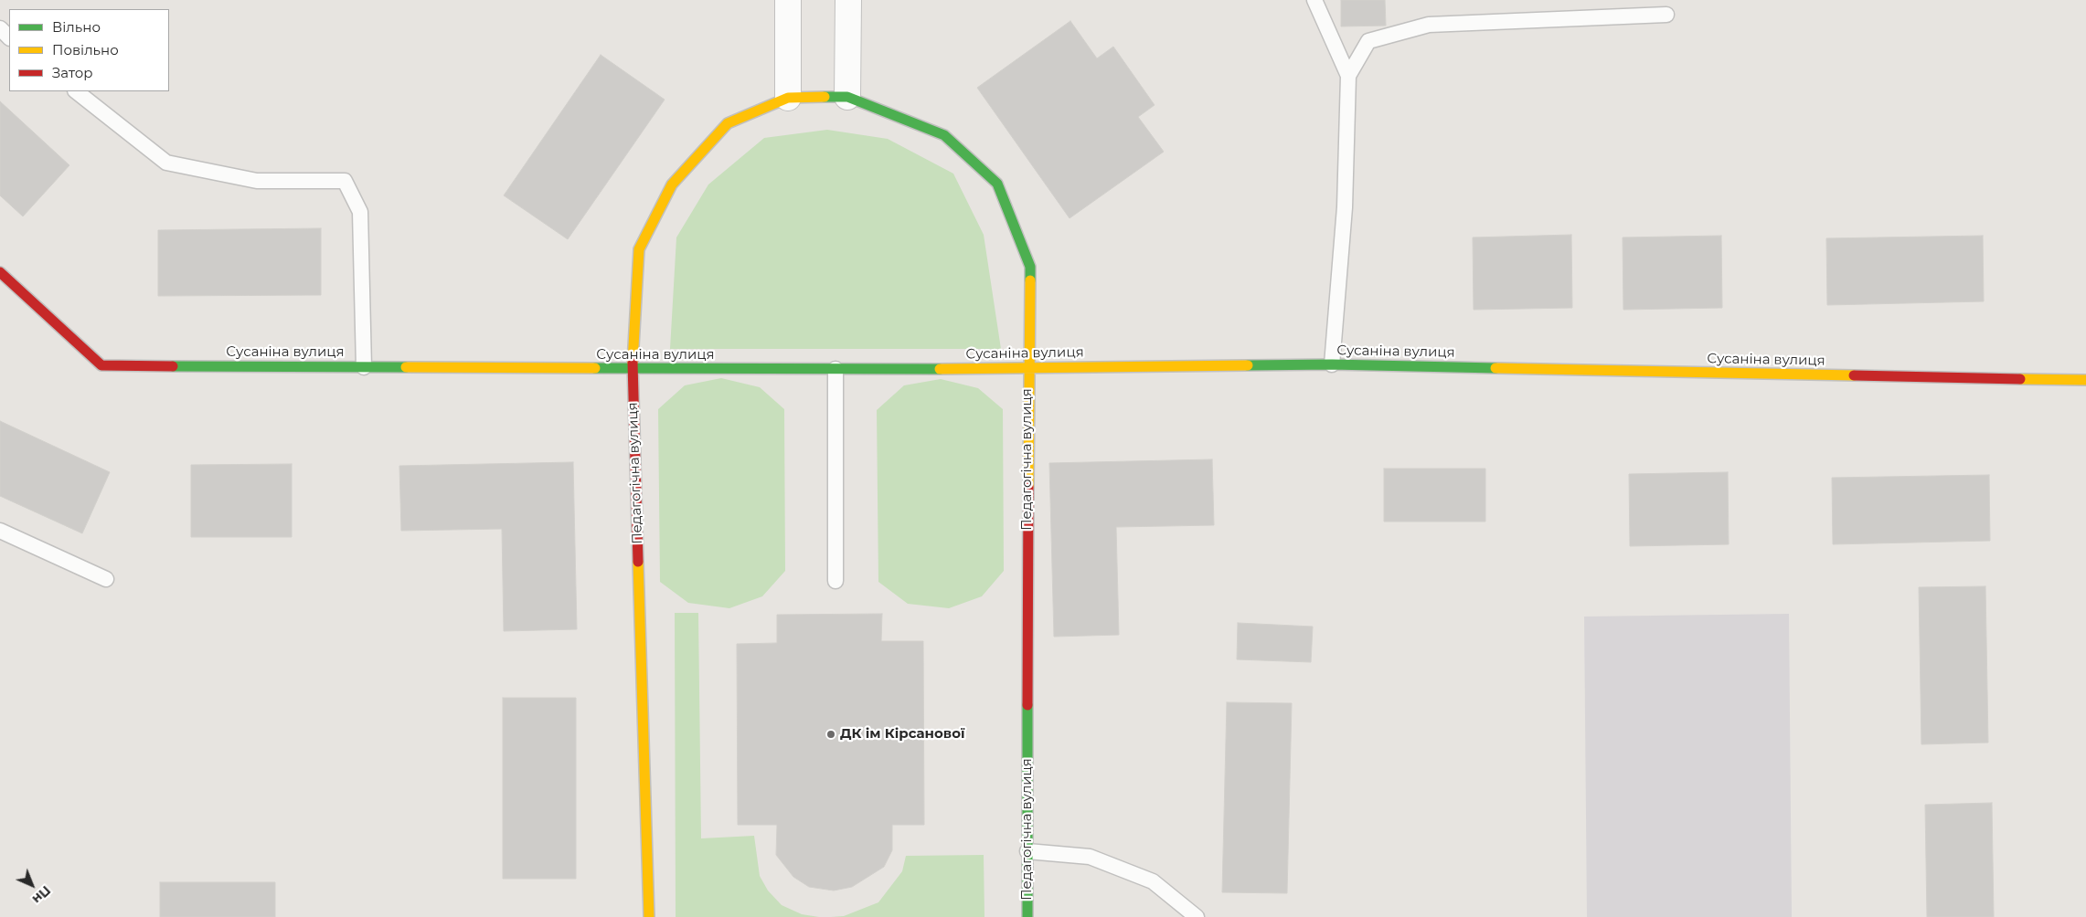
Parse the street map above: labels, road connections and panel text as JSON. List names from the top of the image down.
{
  "streets": {
    "street": ["Сусаніна вулиця", "Педагогічна вулиця"]
  },
  "crossings": [
    ["Сусаніна вулиця", "Педагогічна вулиця"]
  ],
  "places": ["ДК ім Кірсанової"],
  "legend": ["Вільно", "Повільно", "Затор"],
  "north": "bottom right"
}
